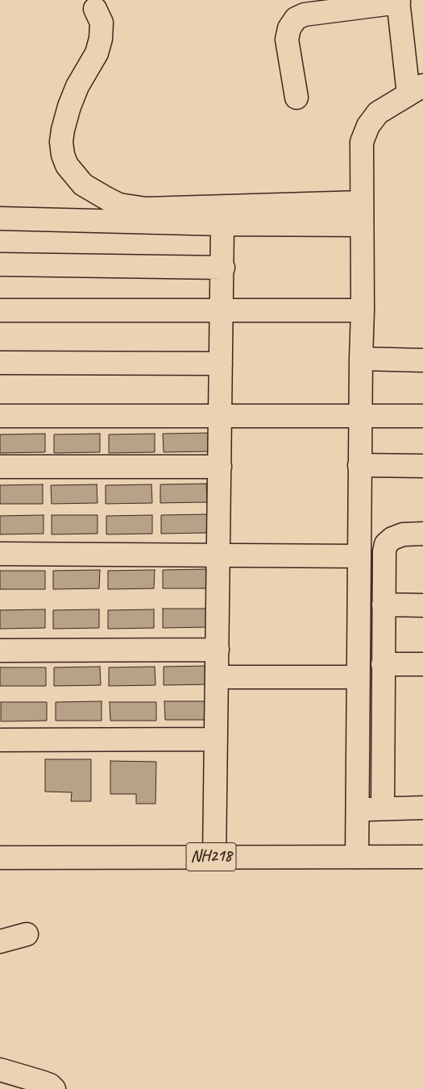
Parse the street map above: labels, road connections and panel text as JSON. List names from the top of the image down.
{
  "streets": {
    "main road": ["NH218"]
  }
}
